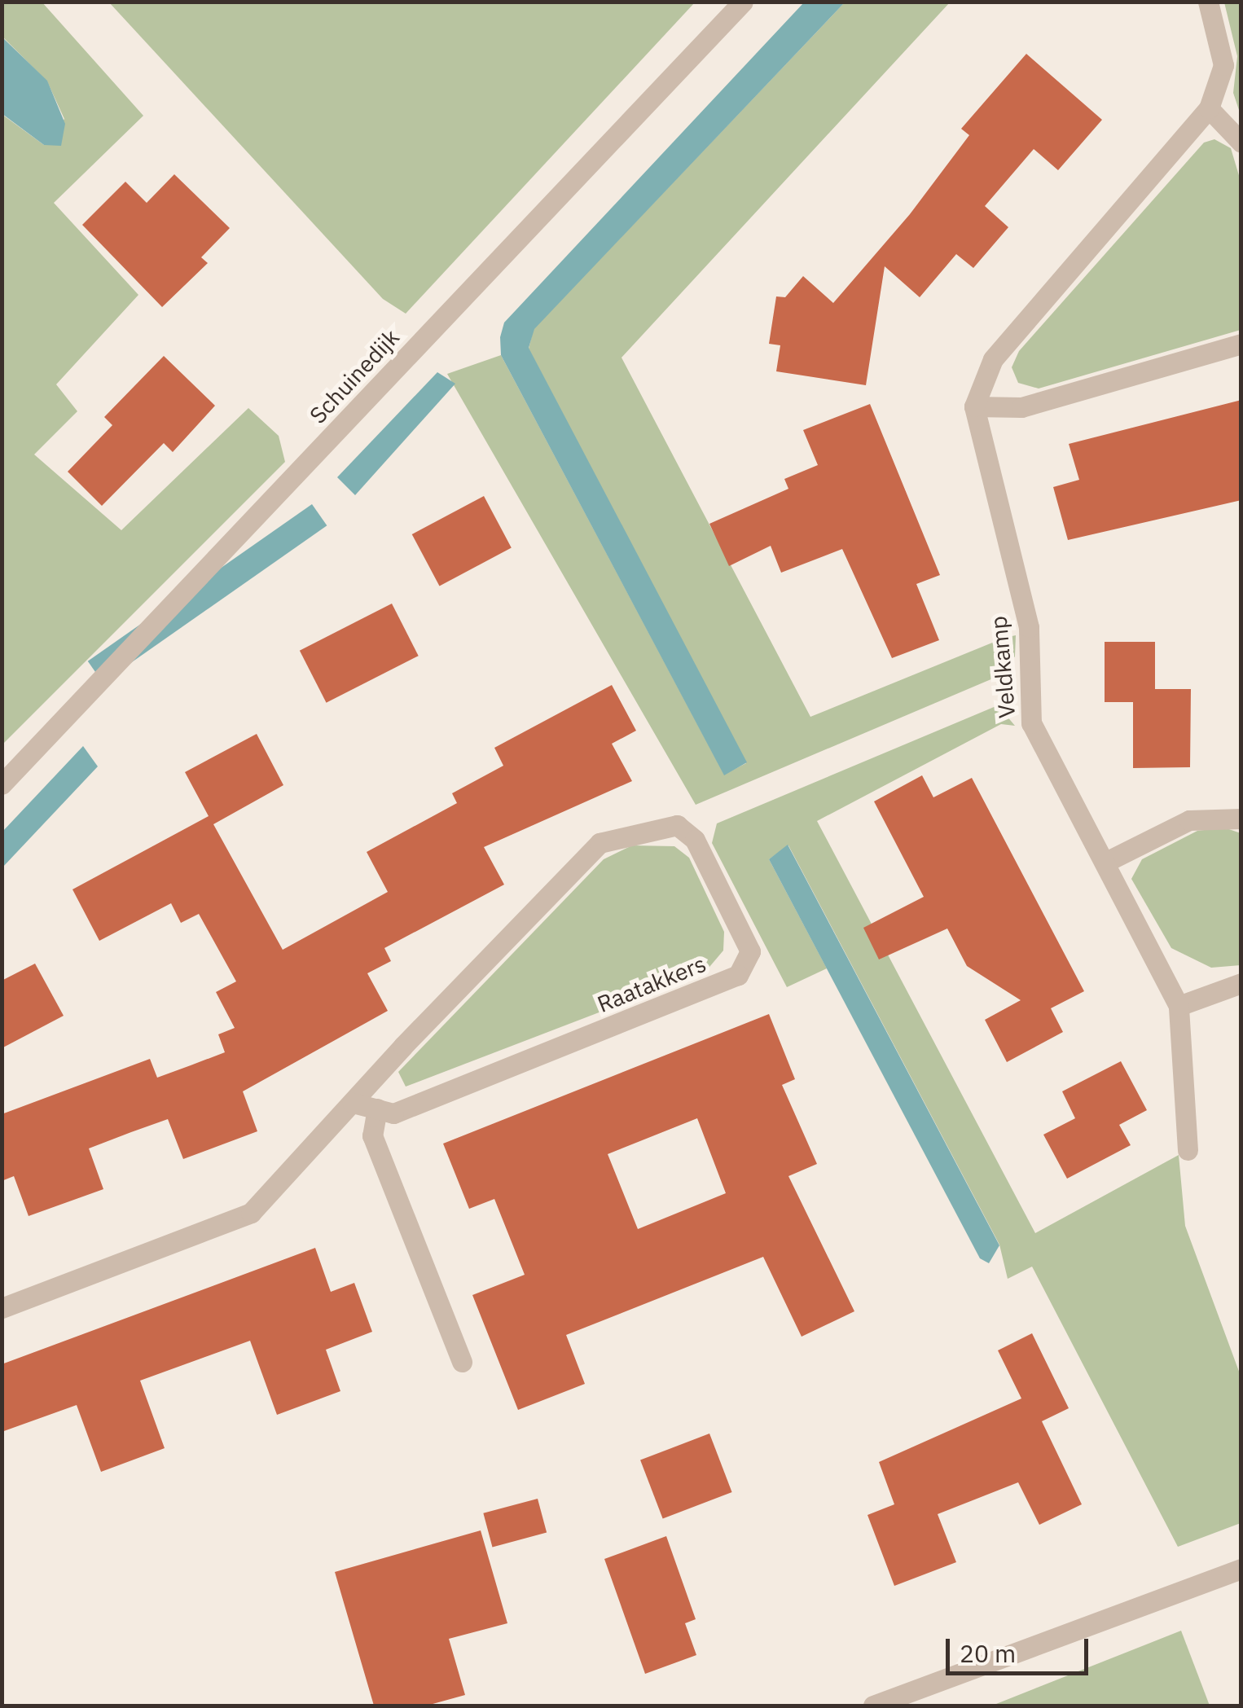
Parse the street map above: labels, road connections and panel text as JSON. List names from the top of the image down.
{
  "streets": {
    "street": ["Schuinedijk", "Veldkamp", "Raatakkers"]
  },
  "scale_bar": "20 m"
}
